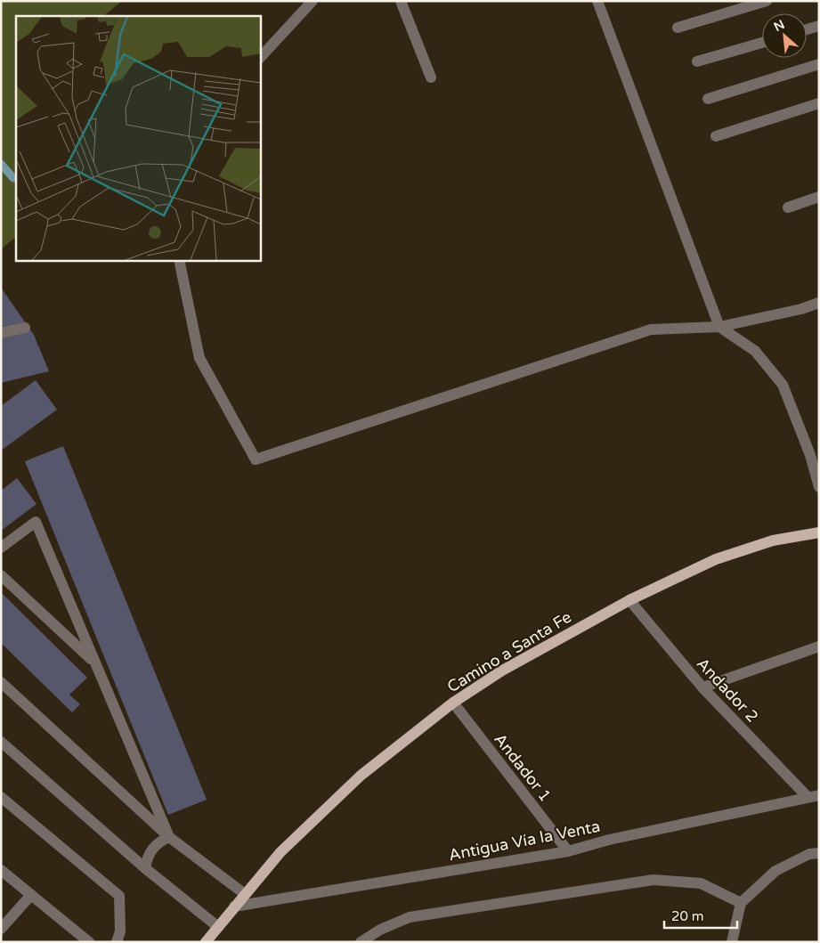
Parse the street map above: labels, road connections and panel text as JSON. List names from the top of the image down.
{
  "streets": {
    "main road": ["Camino a Santa Fe"],
    "street": ["Andador 2", "Andador 1", "Antigua Vía la Venta"]
  },
  "crossings": [
    ["Camino a Santa Fe", "Andador 2"],
    ["Camino a Santa Fe", "Andador 1"],
    ["Camino a Santa Fe", "Antigua Vía la Venta"],
    ["Andador 2", "Antigua Vía la Venta"],
    ["Andador 1", "Antigua Vía la Venta"]
  ],
  "scale_bar": "20 m",
  "north": "top left"
}
